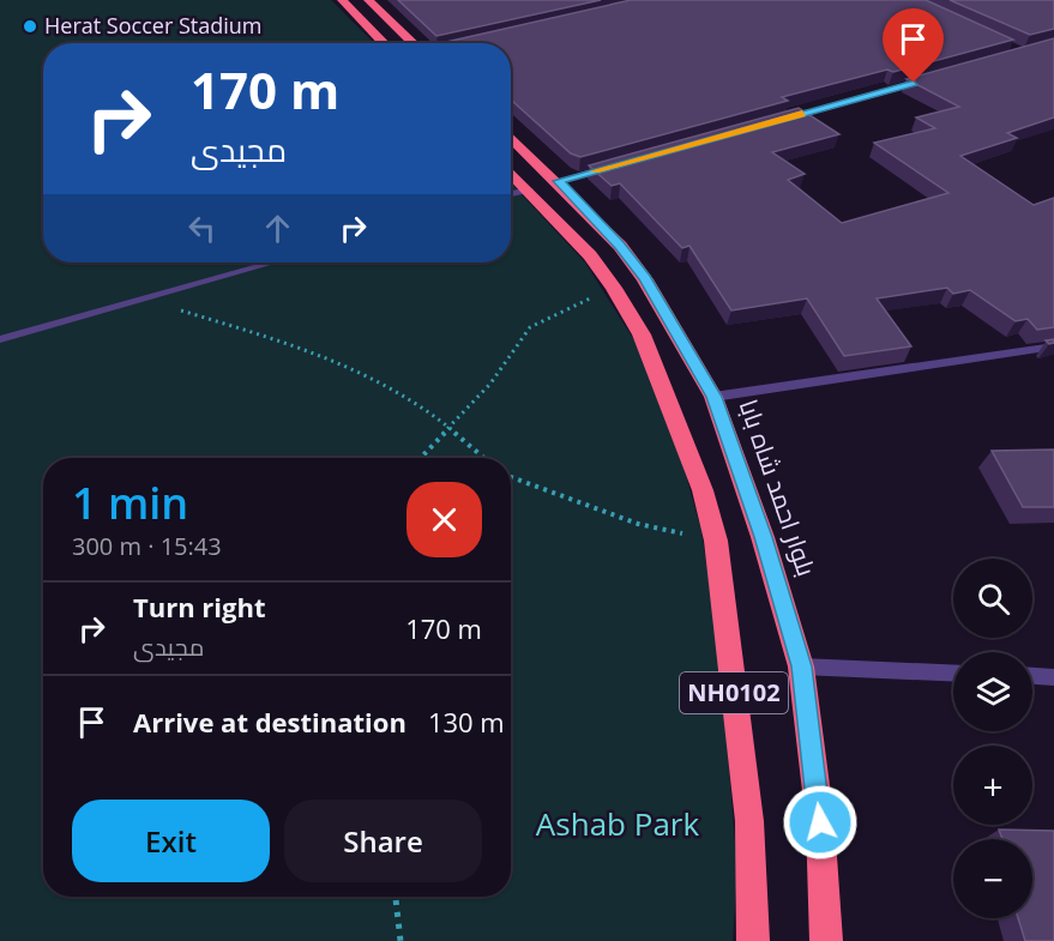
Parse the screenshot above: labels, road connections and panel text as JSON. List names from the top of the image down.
{
  "streets": {
    "highway": ["بلوار احمد شاه بابا", "NH0102"]
  },
  "parks": ["Ashab Park"],
  "places": ["Herat Soccer Stadium"],
  "page": {
    "turn": ["170 m", "مجیدی"],
    "heading": ["1 min", "300 m · 15:43"],
    "map_buttons": ["+", "−"],
    "list": [
      {
        "name": "Turn right",
        "note": "مجیدی",
        "value": "170 m"
      },
      {
        "name": "Arrive at destination",
        "value": "130 m"
      }
    ],
    "buttons": ["Exit", "Share"]
  }
}
